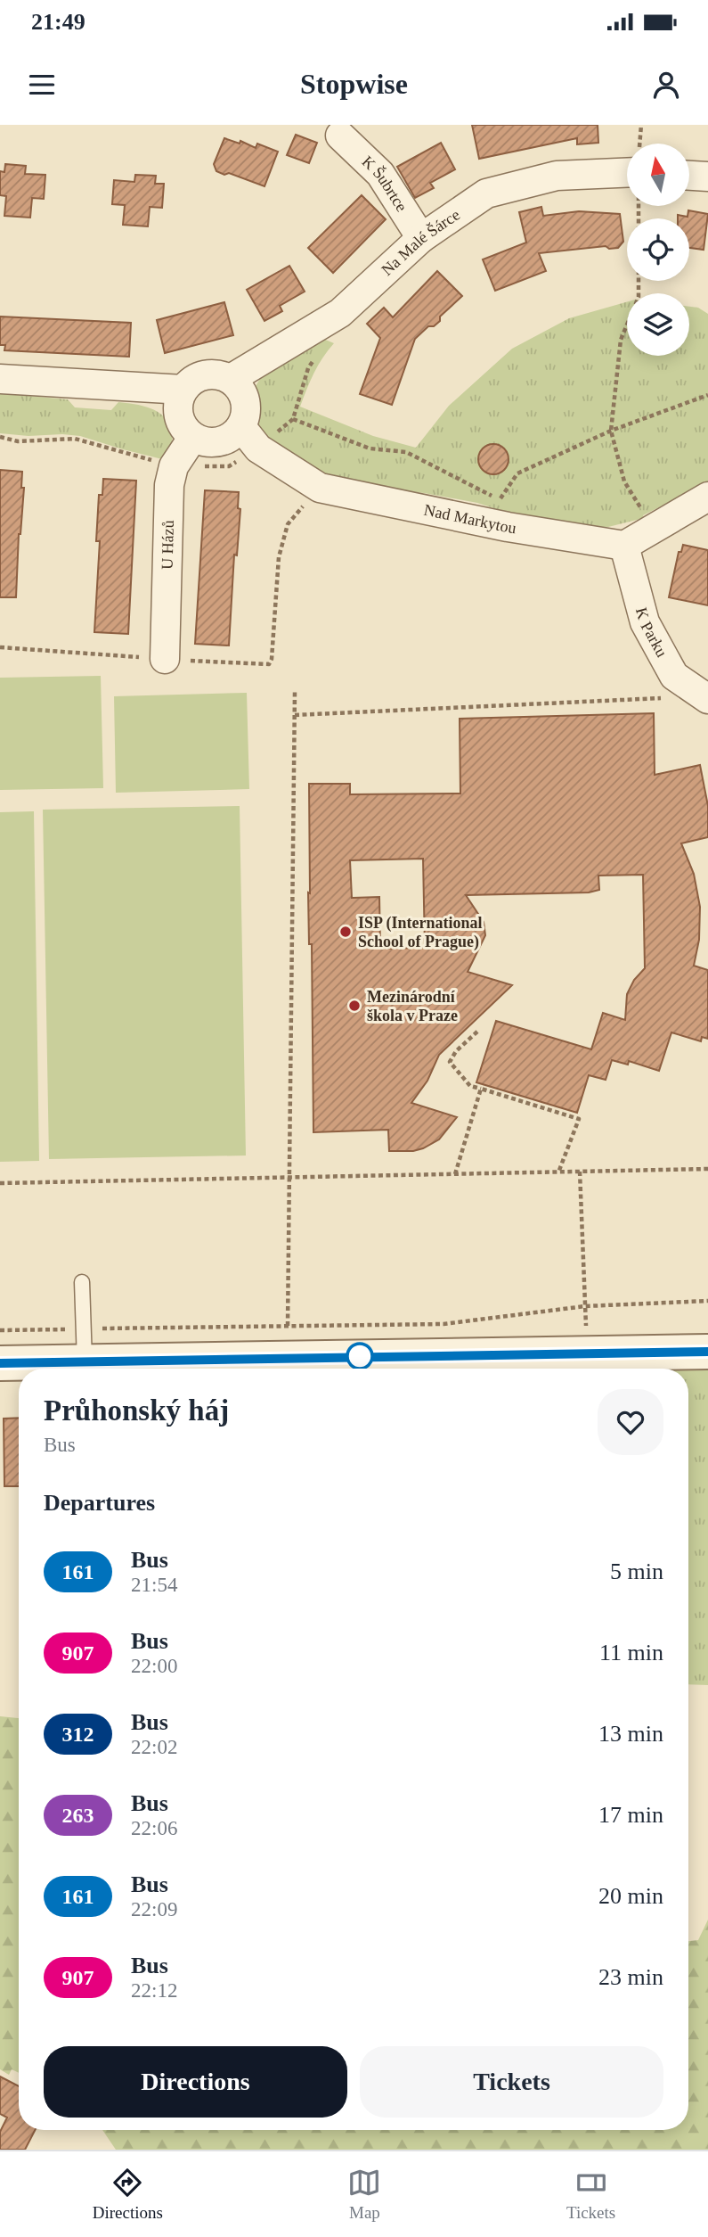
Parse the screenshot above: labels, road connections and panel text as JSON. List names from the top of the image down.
{
  "streets": {
    "street": [
      "K Šubrtce",
      "Na Malé Šárce",
      "Nad Markytou",
      "U Házů",
      "K Parku"
    ]
  },
  "crossings": [
    ["K Šubrtce", "Na Malé Šárce"],
    ["Na Malé Šárce", "Nad Markytou"],
    ["Na Malé Šárce", "U Házů"],
    ["Nad Markytou", "U Házů"],
    ["Nad Markytou", "K Parku"]
  ],
  "places": ["ISP (International School of Prague)", "Mezinárodní škola v Praze"],
  "lines": ["bus line 161"],
  "north": "top",
  "page": {
    "status": "21:49",
    "header": "Stopwise",
    "heading": [
      ["Průhonský háj", "Bus"],
      "Departures"
    ],
    "list": [
      {
        "mark": "161",
        "name": "Bus",
        "note": "21:54",
        "value": "5 min"
      },
      {
        "mark": "907",
        "name": "Bus",
        "note": "22:00",
        "value": "11 min"
      },
      {
        "mark": "312",
        "name": "Bus",
        "note": "22:02",
        "value": "13 min"
      },
      {
        "mark": "263",
        "name": "Bus",
        "note": "22:06",
        "value": "17 min"
      },
      {
        "mark": "161",
        "name": "Bus",
        "note": "22:09",
        "value": "20 min"
      },
      {
        "mark": "907",
        "name": "Bus",
        "note": "22:12",
        "value": "23 min"
      }
    ],
    "buttons": ["Directions", "Tickets"],
    "tabs": ["Directions", "Map", "Tickets"]
  }
}
